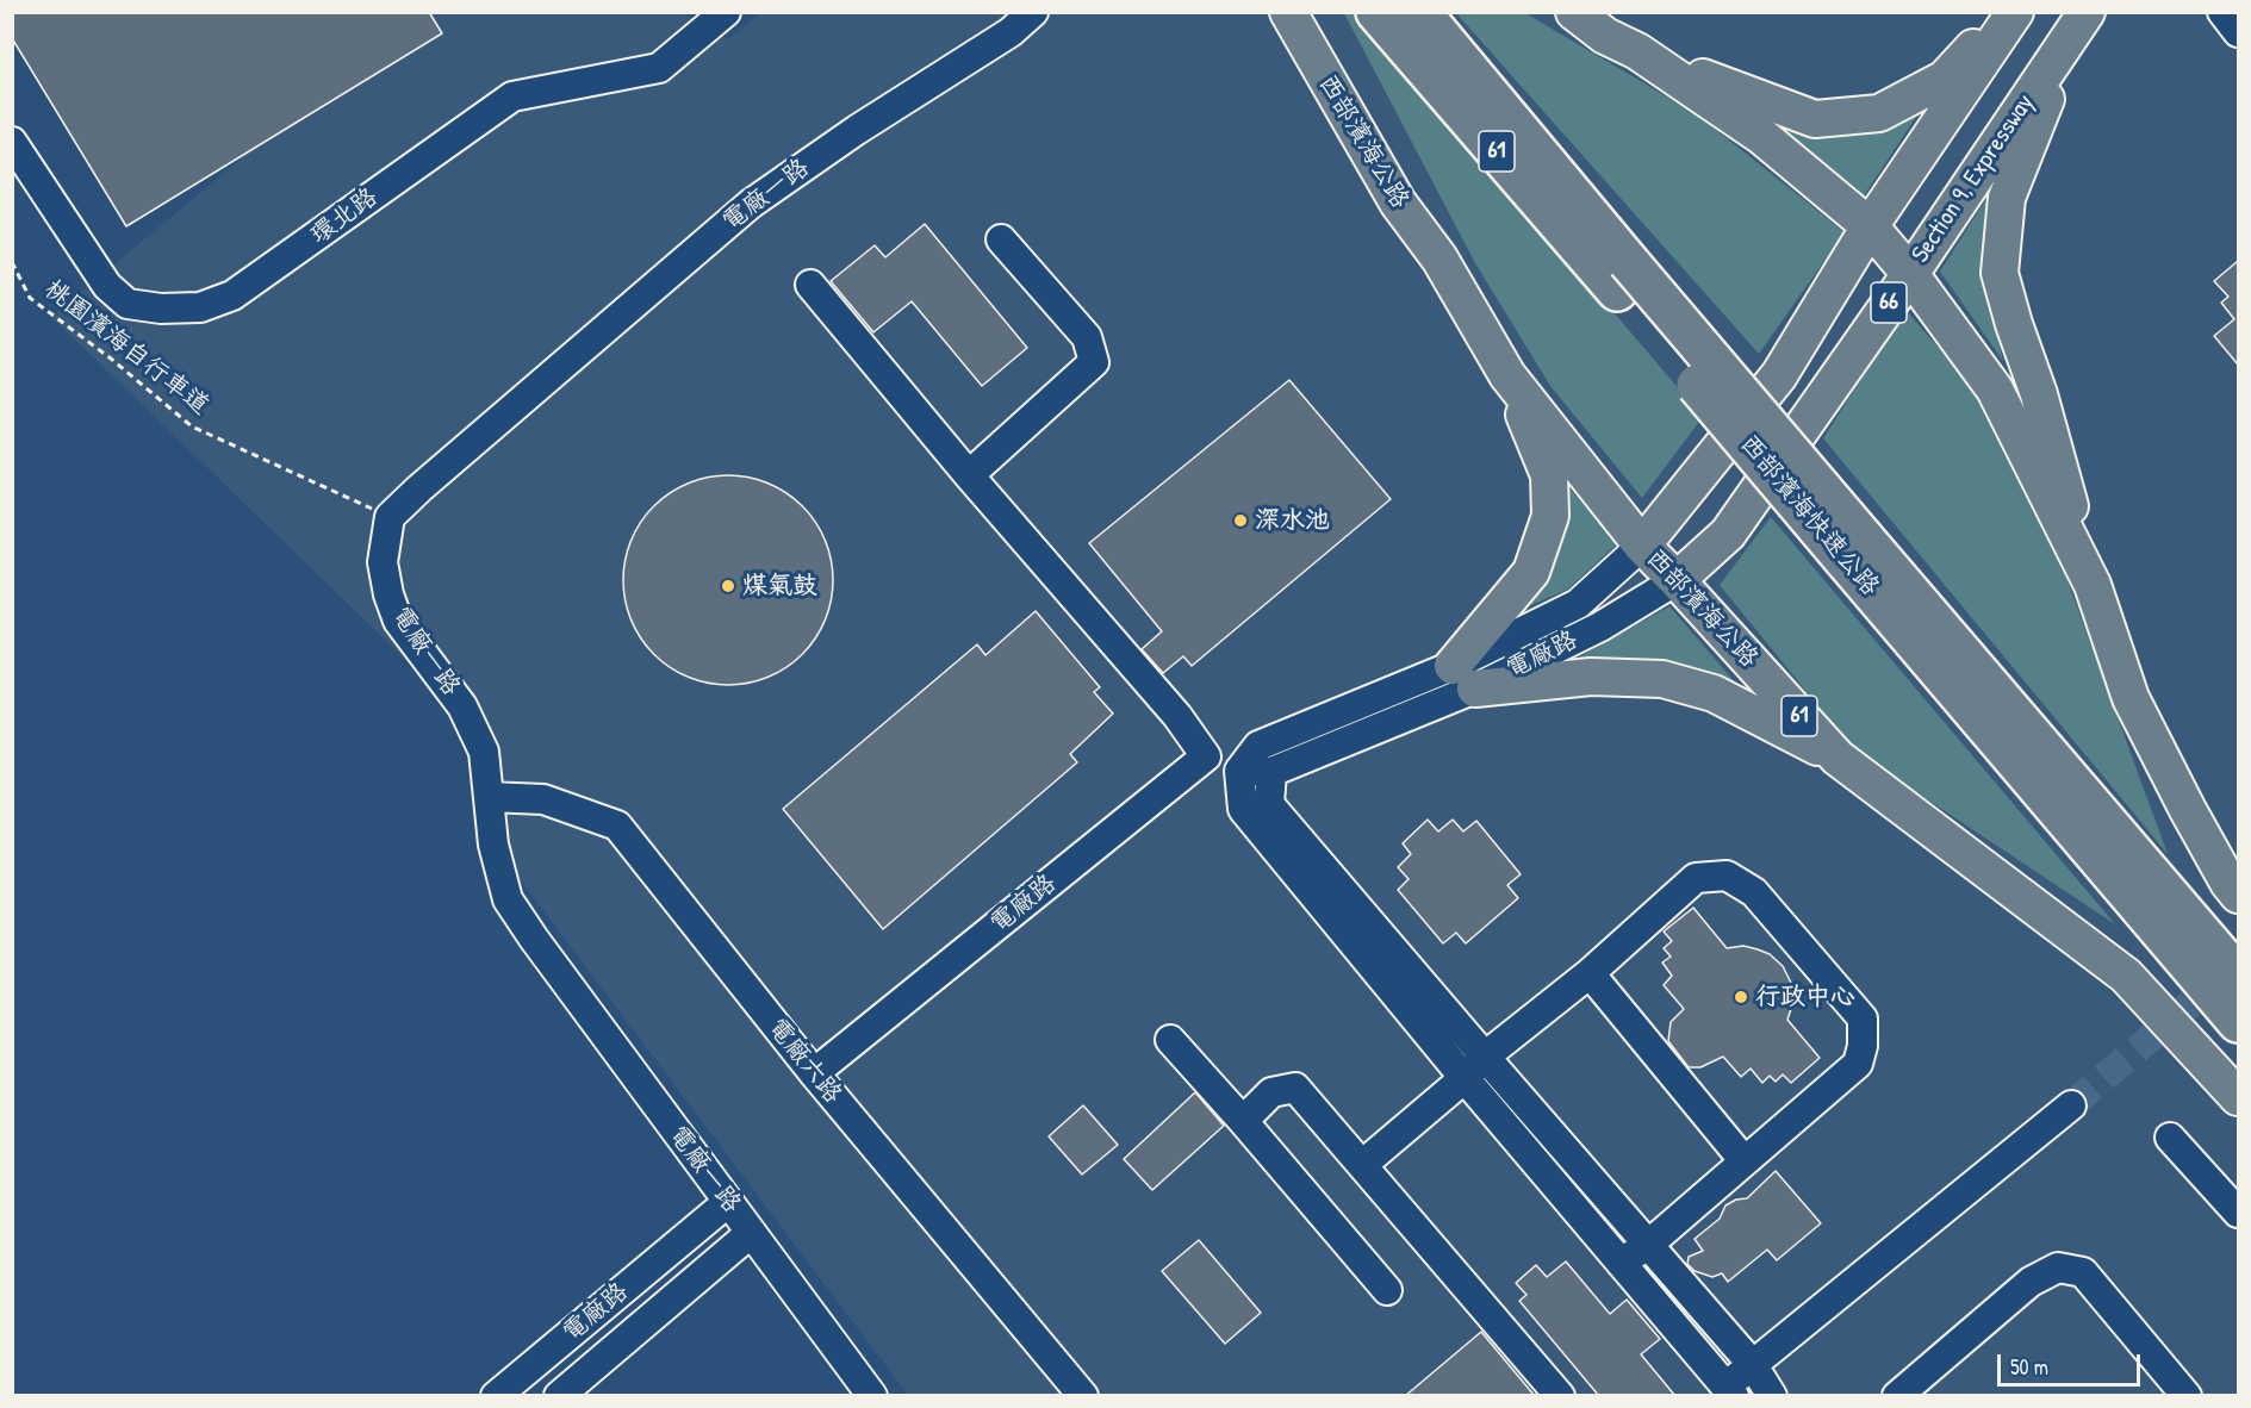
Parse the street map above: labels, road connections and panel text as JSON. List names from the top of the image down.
{
  "streets": {
    "highway": ["61", "西部濱海快速公路"],
    "main road": ["西部濱海公路", "Section 9, Expressway", "66"],
    "street": [
      "電廠一路",
      "環北路",
      "電廠路",
      "電廠六路"
    ],
    "path": ["桃園濱海自行車道"]
  },
  "crossings": [
    ["西部濱海公路", "Section 9, Expressway"],
    ["西部濱海公路", "66"],
    ["西部濱海公路", "電廠路"],
    ["Section 9, Expressway", "電廠路"],
    ["電廠一路", "桃園濱海自行車道"],
    ["電廠一路", "電廠路"],
    ["電廠一路", "電廠六路"],
    ["66", "電廠路"],
    ["電廠路", "電廠六路"]
  ],
  "places": ["深水池", "煤氣鼓", "行政中心"],
  "scale_bar": "50 m"
}
